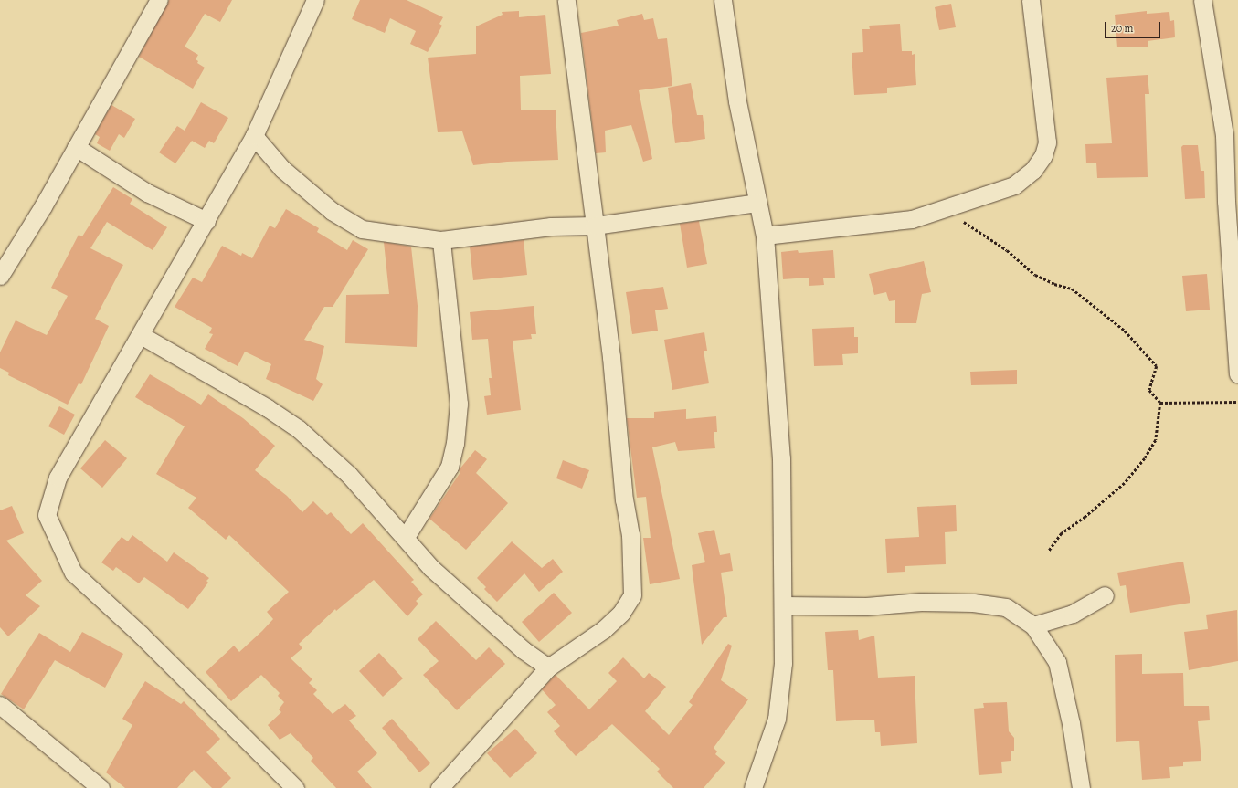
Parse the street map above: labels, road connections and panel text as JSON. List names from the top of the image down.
{
  "scale_bar": "20 m"
}
